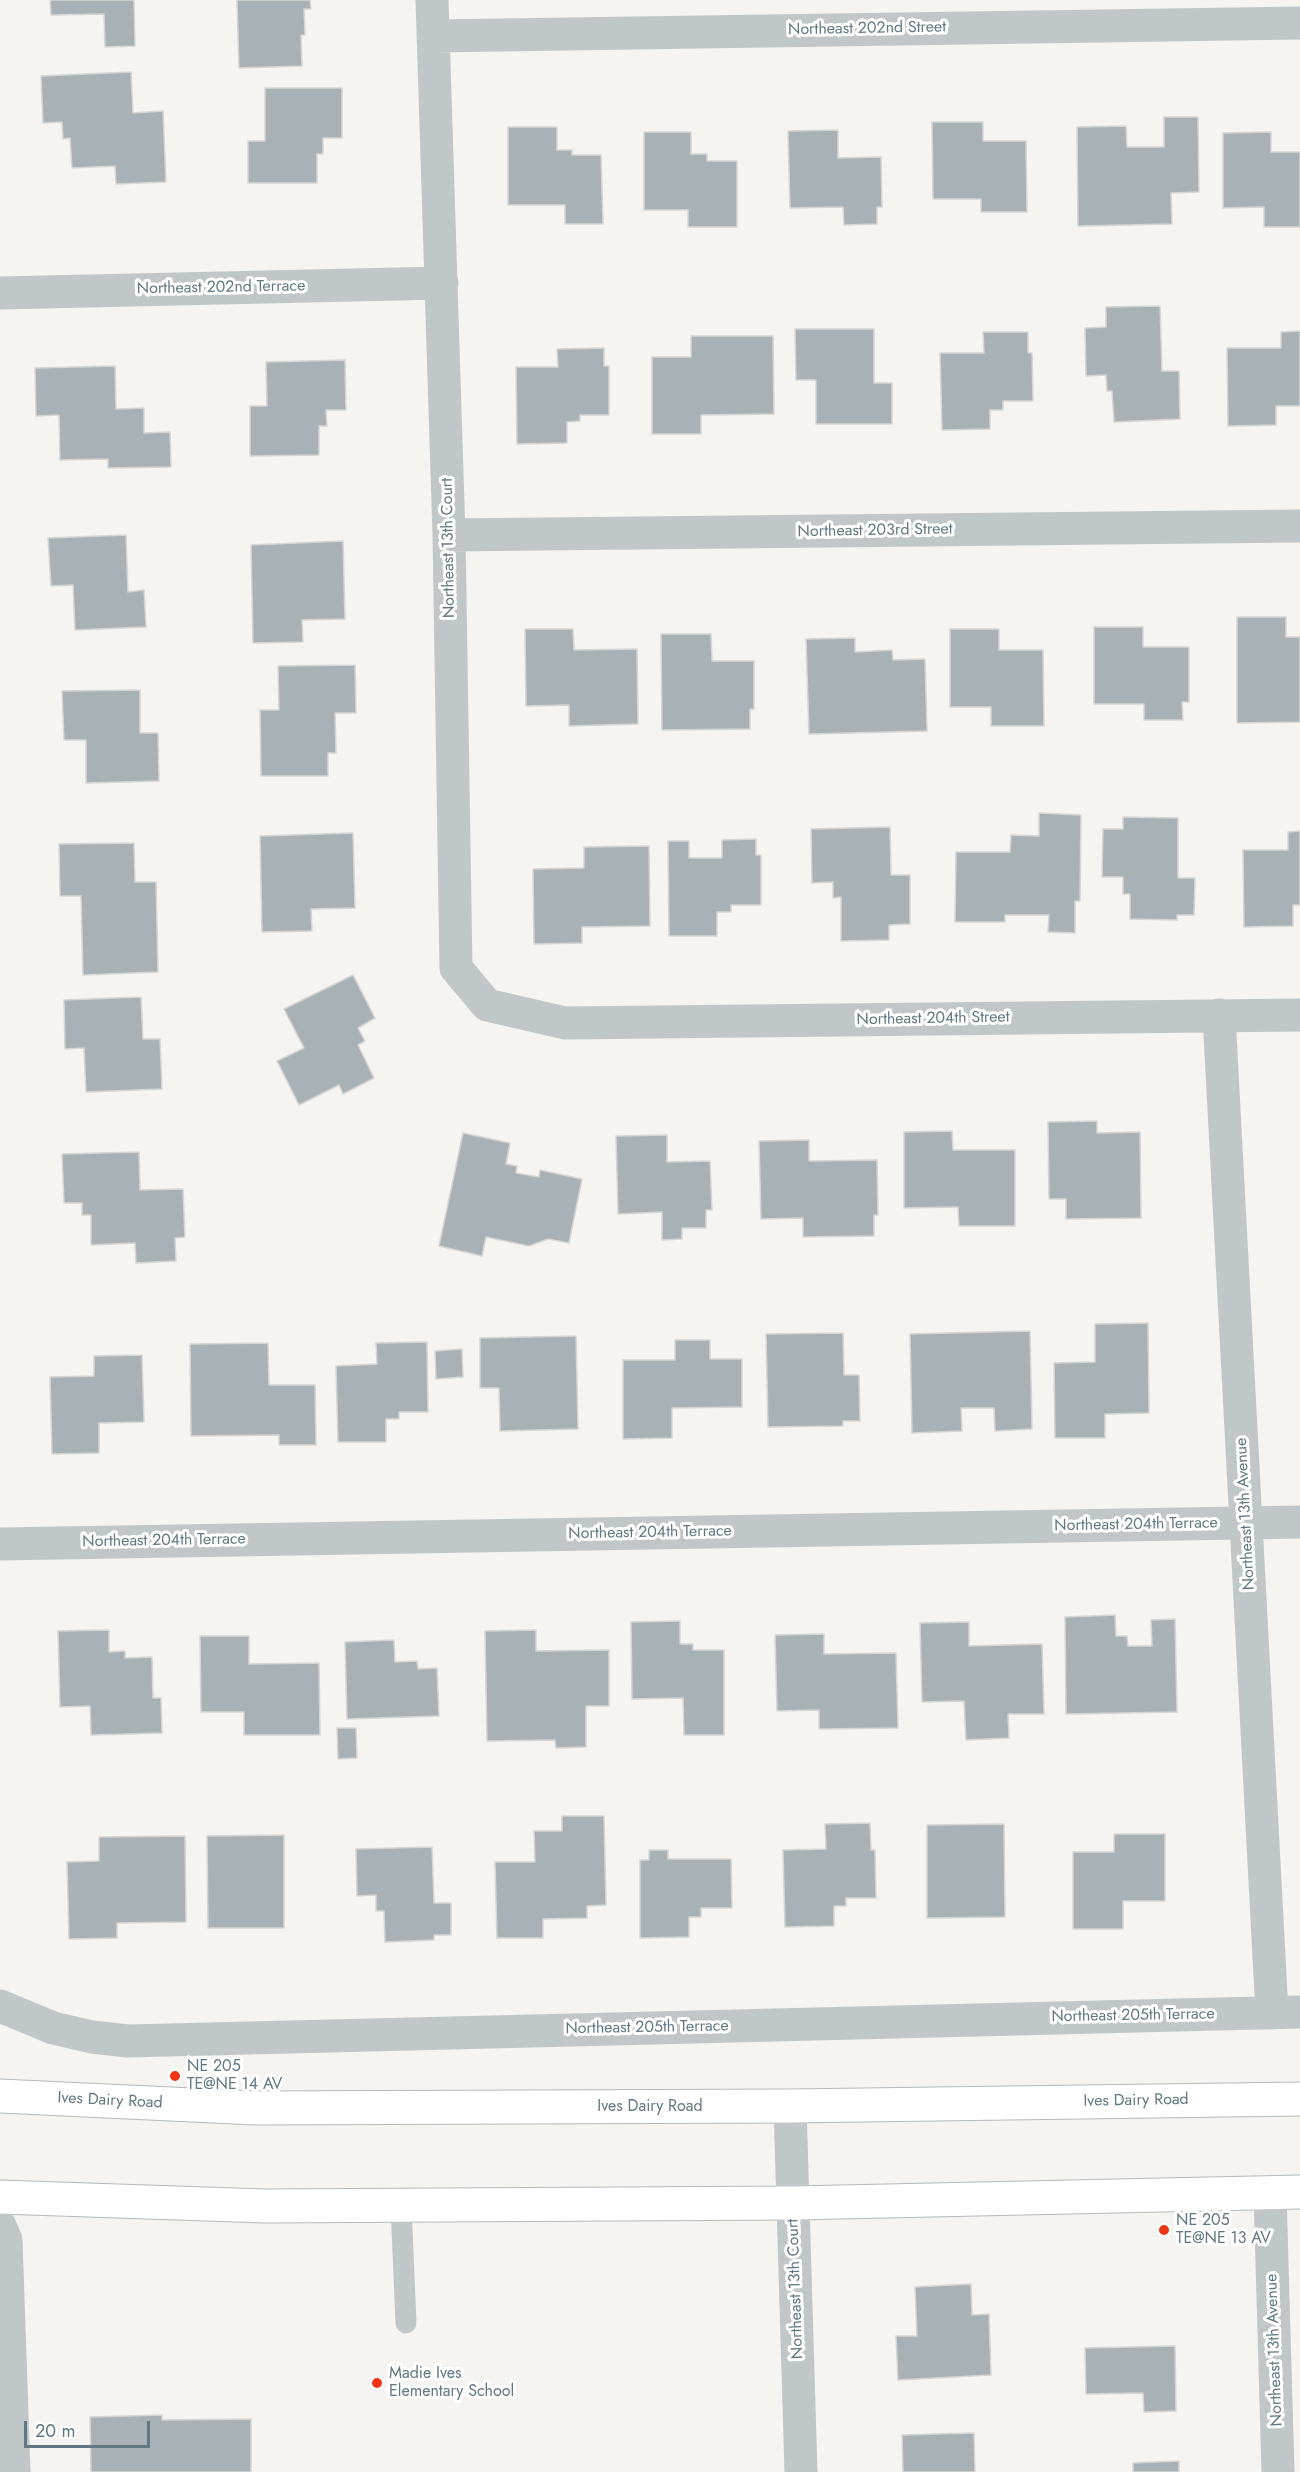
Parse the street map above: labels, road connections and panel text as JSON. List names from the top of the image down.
{
  "streets": {
    "main road": ["Ives Dairy Road"],
    "street": [
      "Northeast 202nd Street",
      "Northeast 202nd Terrace",
      "Northeast 203rd Street",
      "Northeast 13th Court",
      "Northeast 204th Street",
      "Northeast 13th Avenue",
      "Northeast 204th Terrace",
      "Northeast 205th Terrace"
    ]
  },
  "crossings": [
    ["Northeast 202nd Street", "Northeast 13th Court"],
    ["Northeast 202nd Terrace", "Northeast 13th Court"],
    ["Northeast 203rd Street", "Northeast 13th Court"],
    ["Northeast 13th Court", "Northeast 204th Street"],
    ["Northeast 13th Court", "Ives Dairy Road"],
    ["Northeast 204th Street", "Northeast 13th Avenue"],
    ["Northeast 13th Avenue", "Northeast 204th Terrace"],
    ["Northeast 13th Avenue", "Northeast 205th Terrace"]
  ],
  "places": ["NE 205 TE@NE 14 AV", "NE 205 TE@NE 13 AV", "Madie Ives Elementary School"],
  "scale_bar": "20 m"
}
